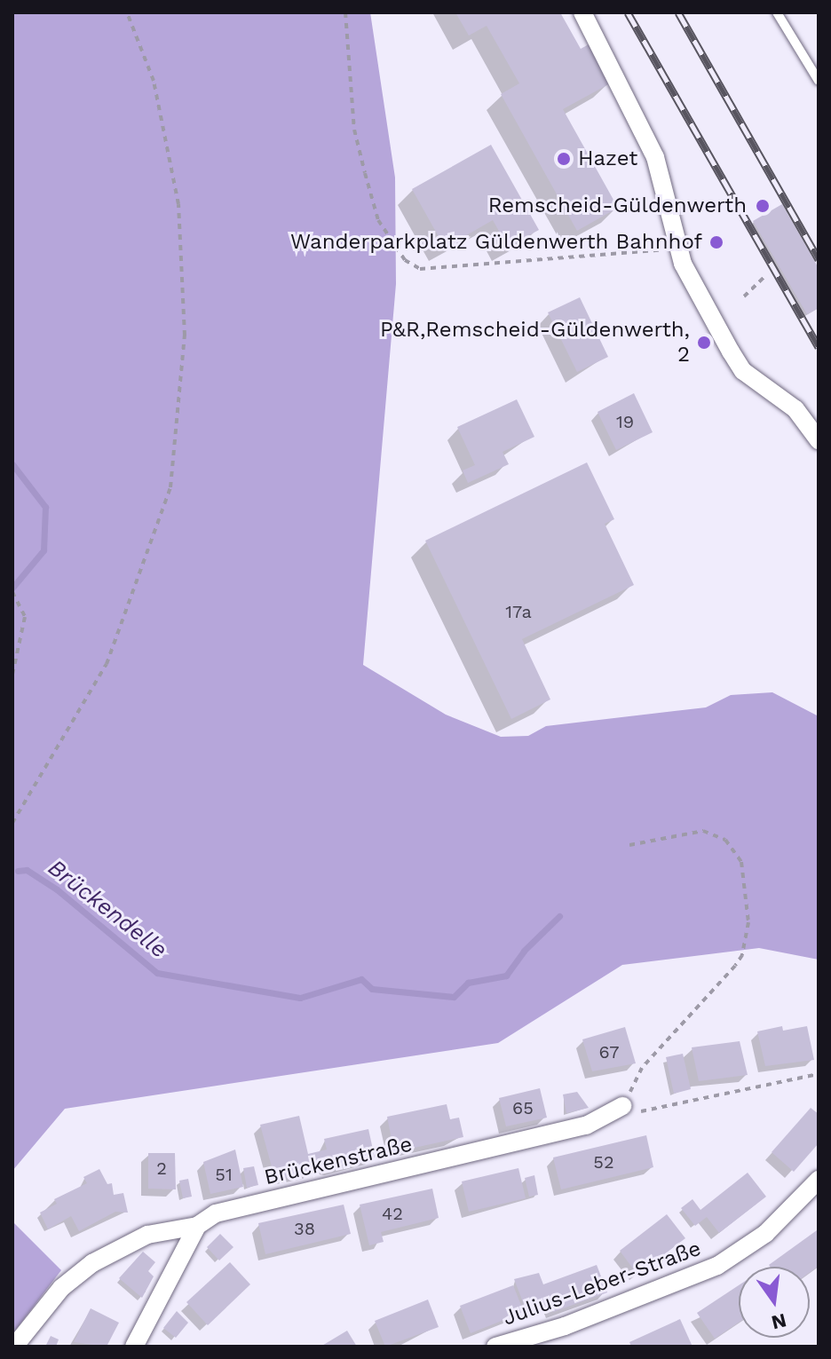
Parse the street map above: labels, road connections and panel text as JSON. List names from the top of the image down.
{
  "streets": {
    "street": ["Brückenstraße", "Julius-Leber-Straße"]
  },
  "water": ["Brückendelle"],
  "places": [
    "Hazet",
    "Remscheid-Güldenwerth",
    "Wanderparkplatz Güldenwerth Bahnhof",
    "P&R,Remscheid-Güldenwerth, 2"
  ],
  "house_numbers": [
    "19",
    "17a",
    "67",
    "65",
    "52",
    "2",
    "51",
    "42",
    "38"
  ],
  "north": "bottom"
}
